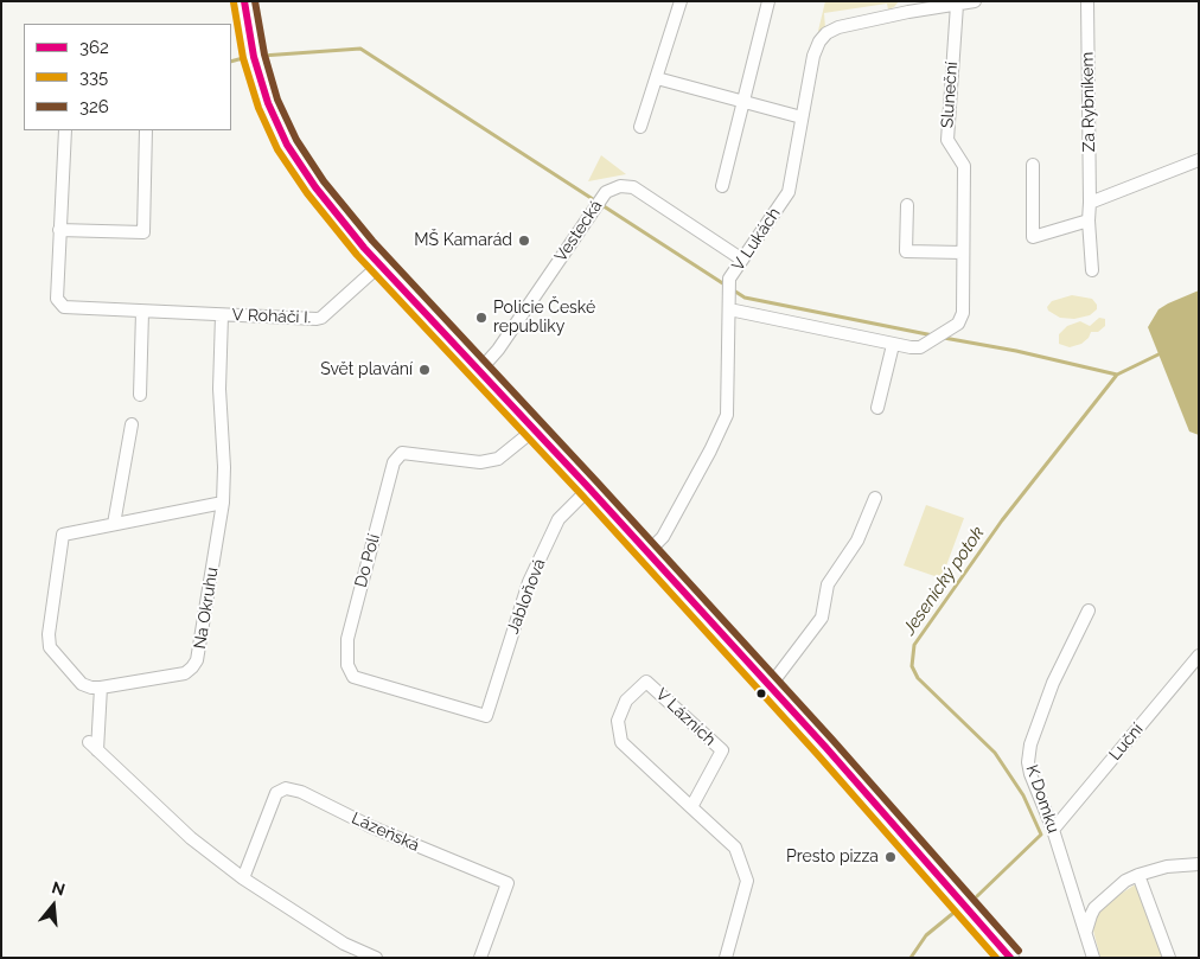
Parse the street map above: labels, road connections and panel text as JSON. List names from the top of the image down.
{
  "streets": {
    "street": [
      "Sluneční",
      "Za Rybníkem",
      "Vestecká",
      "V Lukách",
      "V Roháči I.",
      "Do Polí",
      "Jabloňová",
      "Na Okruhu",
      "V Lázních",
      "Luční",
      "K Domku",
      "Lázeňská"
    ]
  },
  "crossings": [
    ["Sluneční", "V Lukách"],
    ["Vestecká", "V Lukách"],
    ["V Roháči I.", "Na Okruhu"],
    ["Do Polí", "Jabloňová"],
    ["Luční", "K Domku"]
  ],
  "water": ["Jesenický potok"],
  "places": [
    "MŠ Kamarád",
    "Policie České republiky",
    "Svět plavání",
    "Presto pizza"
  ],
  "lines": ["transit line 362", "transit line 326", "transit line 335"],
  "legend": ["362", "335", "326"],
  "north": "top"
}
